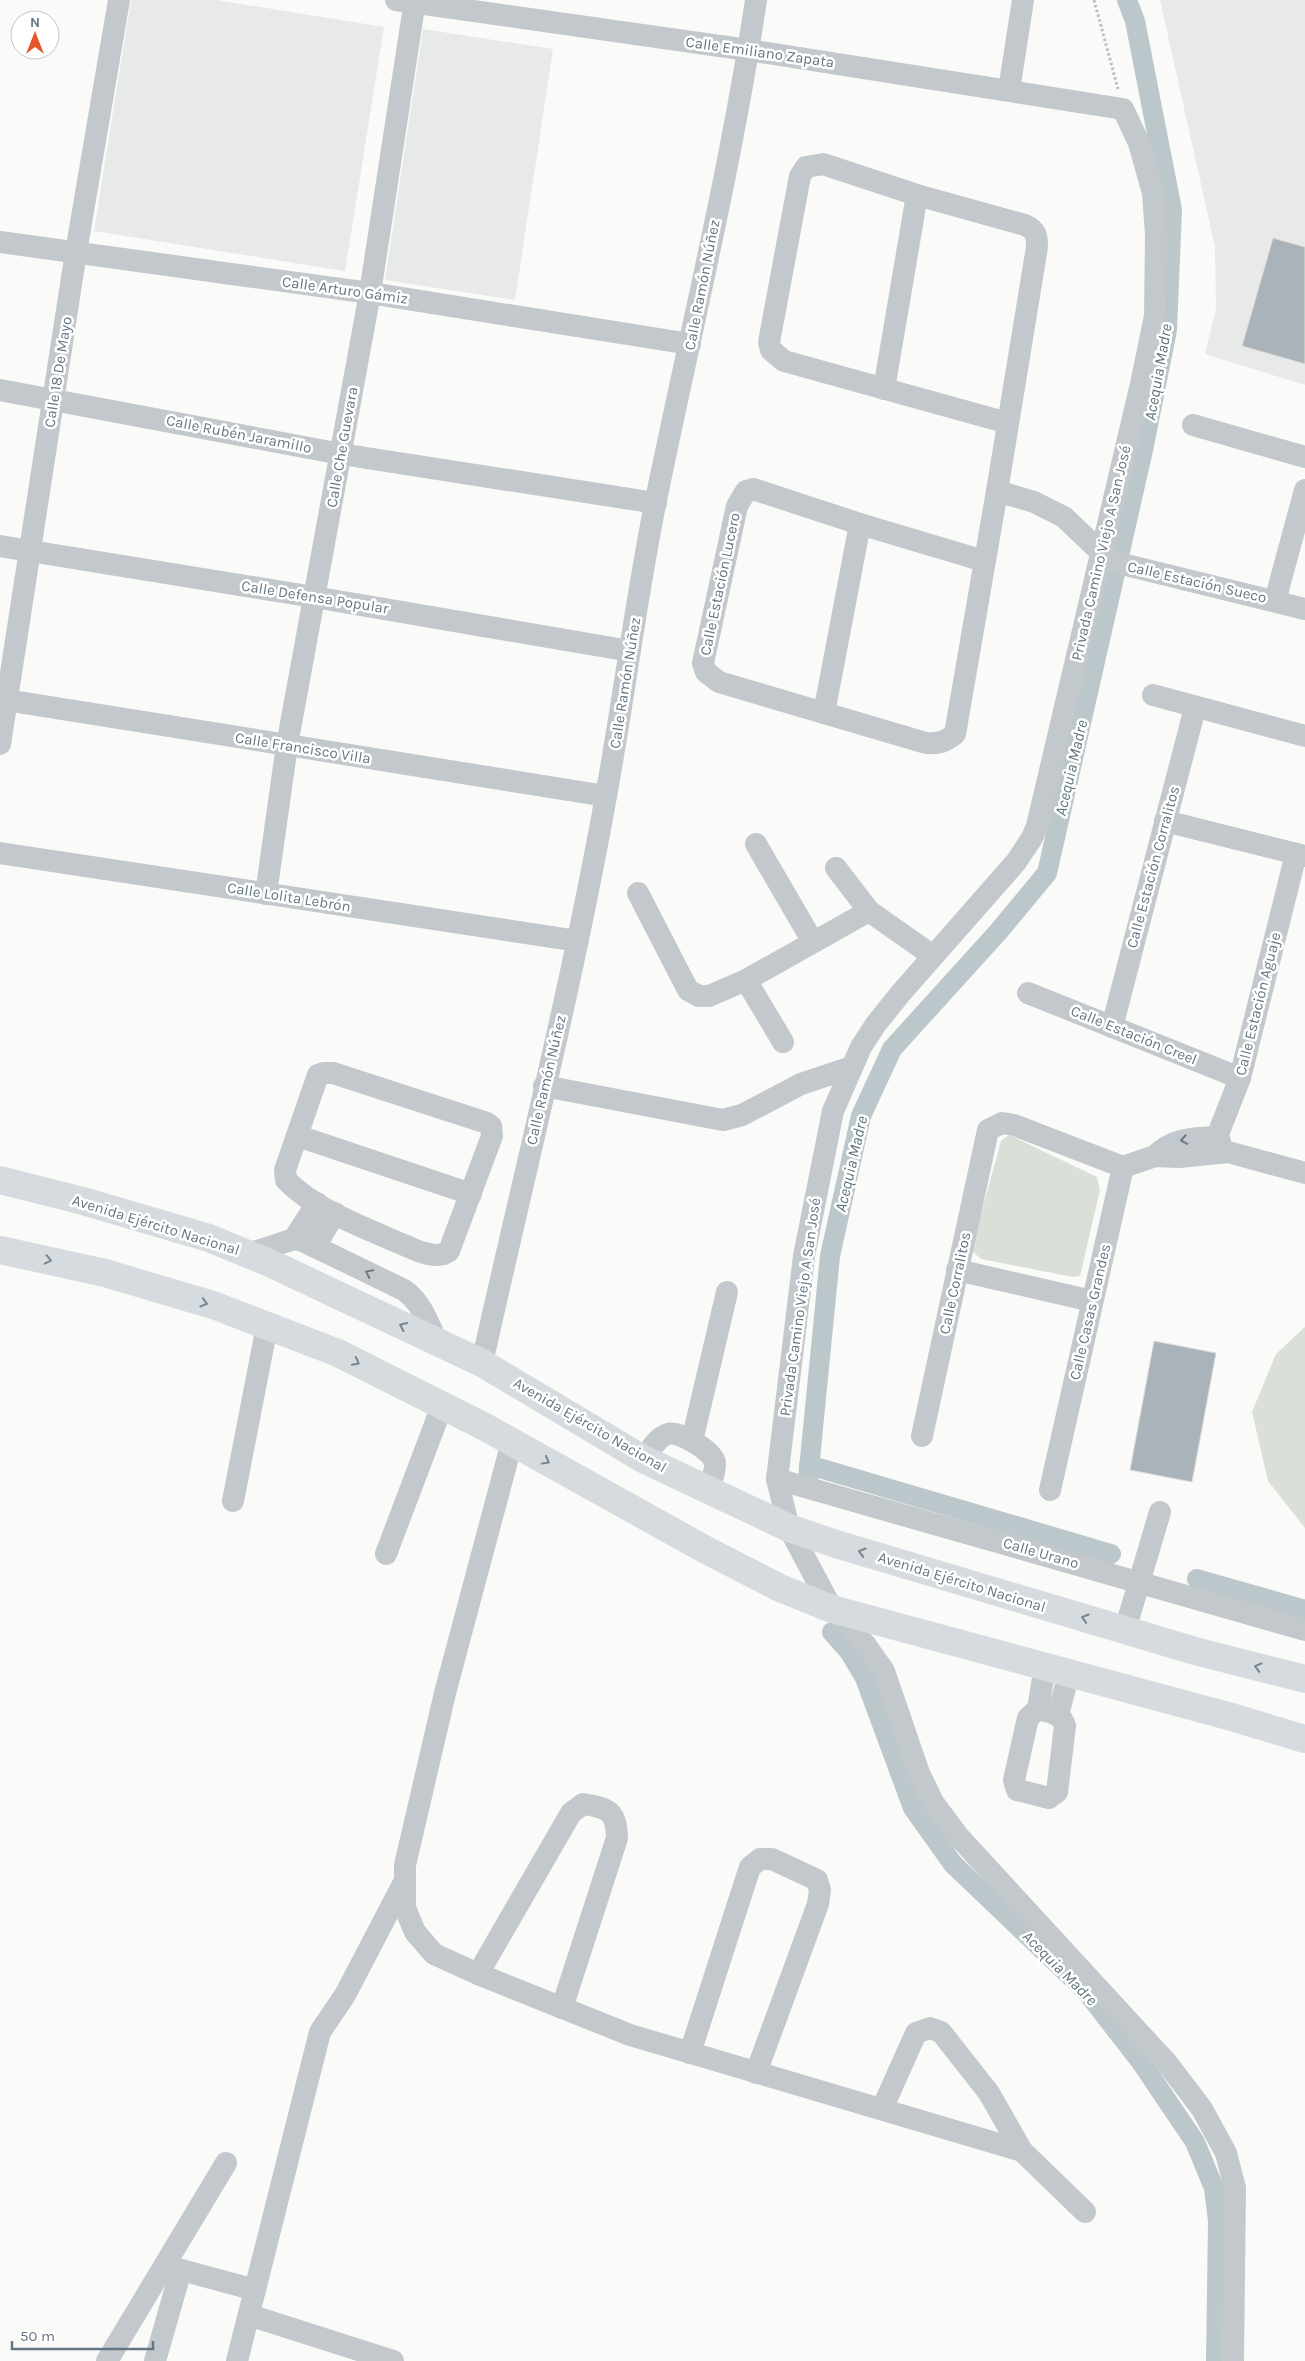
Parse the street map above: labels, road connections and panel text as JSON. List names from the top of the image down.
{
  "streets": {
    "main road": ["Avenida Ejército Nacional"],
    "street": [
      "Calle Emiliano Zapata",
      "Calle Ramón Núñez",
      "Calle Arturo Gámiz",
      "Calle 18 De Mayo",
      "Calle Rubén Jaramillo",
      "Calle Che Guevara",
      "Privada Camino Viejo A San José",
      "Calle Estación Sueco",
      "Calle Estación Lucero",
      "Calle Defensa Popular",
      "Calle Francisco Villa",
      "Calle Estación Corralitos",
      "Calle Lolita Lebrón",
      "Calle Estación Aguaje",
      "Calle Estación Creel",
      "Calle Corralitos",
      "Calle Casas Grandes",
      "Calle Urano"
    ]
  },
  "crossings": [
    ["Calle Emiliano Zapata", "Calle Ramón Núñez"],
    ["Calle Emiliano Zapata", "Calle Che Guevara"],
    ["Calle Emiliano Zapata", "Privada Camino Viejo A San José"],
    ["Calle Ramón Núñez", "Calle Arturo Gámiz"],
    ["Calle Ramón Núñez", "Calle Rubén Jaramillo"],
    ["Calle Ramón Núñez", "Calle Defensa Popular"],
    ["Calle Ramón Núñez", "Calle Francisco Villa"],
    ["Calle Ramón Núñez", "Calle Lolita Lebrón"],
    ["Calle Ramón Núñez", "Avenida Ejército Nacional"],
    ["Calle Arturo Gámiz", "Calle 18 De Mayo"],
    ["Calle Arturo Gámiz", "Calle Che Guevara"],
    ["Calle 18 De Mayo", "Calle Rubén Jaramillo"],
    ["Calle 18 De Mayo", "Calle Defensa Popular"],
    ["Calle 18 De Mayo", "Calle Francisco Villa"],
    ["Calle Rubén Jaramillo", "Calle Che Guevara"],
    ["Calle Che Guevara", "Calle Defensa Popular"],
    ["Calle Che Guevara", "Calle Francisco Villa"],
    ["Calle Che Guevara", "Calle Lolita Lebrón"],
    ["Privada Camino Viejo A San José", "Calle Estación Sueco"],
    ["Privada Camino Viejo A San José", "Avenida Ejército Nacional"],
    ["Privada Camino Viejo A San José", "Calle Urano"],
    ["Calle Estación Corralitos", "Calle Estación Creel"],
    ["Calle Estación Aguaje", "Calle Estación Creel"],
    ["Calle Corralitos", "Calle Casas Grandes"]
  ],
  "water": ["Acequia Madre"],
  "scale_bar": "50 m",
  "north": "top"
}
